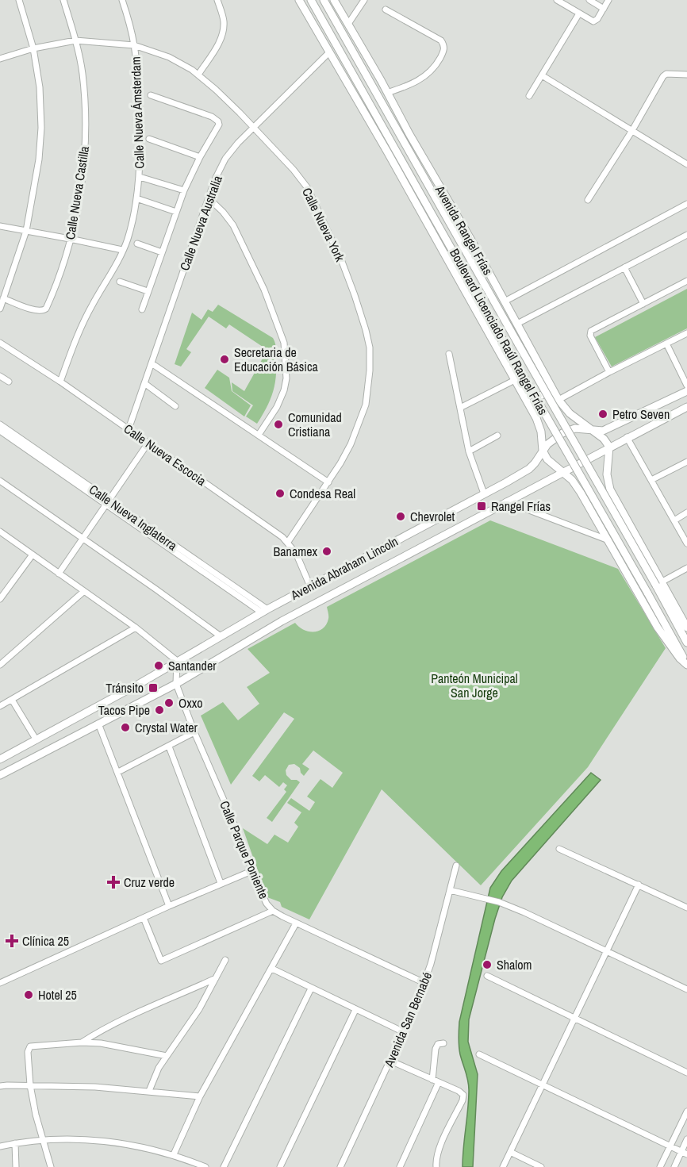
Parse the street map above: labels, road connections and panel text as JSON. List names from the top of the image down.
{
  "streets": {
    "main road": ["Avenida Rangel Frías", "Boulevard Licenciado Raúl Rangel Frías", "Avenida Abraham Lincoln"],
    "street": [
      "Calle Nueva Ámsterdam",
      "Calle Nueva Castilla",
      "Calle Nueva Australia",
      "Calle Nueva York",
      "Calle Nueva Escocia",
      "Calle Nueva Inglaterra",
      "Calle Parque Poniente",
      "Avenida San Bernabé"
    ]
  },
  "crossings": [
    ["Calle Nueva Ámsterdam", "Calle Nueva York"],
    ["Calle Nueva Ámsterdam", "Calle Nueva Escocia"],
    ["Calle Nueva Castilla", "Calle Nueva York"],
    ["Calle Nueva Australia", "Calle Nueva York"],
    ["Calle Nueva Australia", "Calle Nueva Escocia"],
    ["Calle Nueva York", "Calle Nueva Escocia"],
    ["Avenida Rangel Frías", "Avenida Abraham Lincoln"],
    ["Calle Nueva Escocia", "Avenida Abraham Lincoln"],
    ["Calle Nueva Inglaterra", "Avenida Abraham Lincoln"],
    ["Calle Parque Poniente", "Avenida San Bernabé"]
  ],
  "parks": ["Panteón Municipal San Jorge"],
  "places": {
    "other": [
      "Secretaria de Educación Básica",
      "Petro Seven",
      "Comunidad Cristiana",
      "Condesa Real",
      "Chevrolet",
      "Banamex",
      "Santander",
      "Oxxo",
      "Tacos Pipe",
      "Crystal Water",
      "Shalom",
      "Hotel 25"
    ],
    "transit": ["Rangel Frías", "Tránsito"],
    "health": ["Cruz verde", "Clínica 25"]
  }
}
